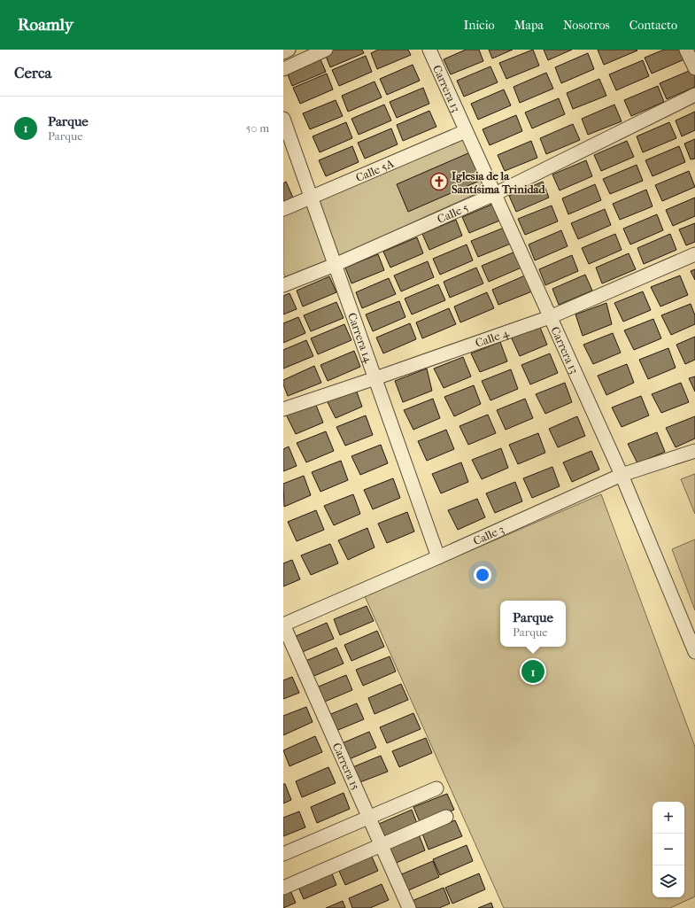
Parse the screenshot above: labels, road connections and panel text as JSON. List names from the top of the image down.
{
  "streets": {
    "street": [
      "Carrera 13",
      "Calle 5A",
      "Calle 5",
      "Carrera 14",
      "Calle 4",
      "Calle 3",
      "Carrera 15"
    ]
  },
  "crossings": [
    ["Carrera 13", "Calle 5A"],
    ["Carrera 13", "Calle 5"],
    ["Carrera 13", "Calle 4"],
    ["Carrera 13", "Calle 3"],
    ["Calle 5A", "Carrera 14"],
    ["Calle 5", "Carrera 14"],
    ["Carrera 14", "Calle 4"],
    ["Carrera 14", "Calle 3"],
    ["Calle 3", "Carrera 15"]
  ],
  "places": {
    "church": ["Iglesia de la Santísima Trinidad"]
  },
  "page": {
    "header": "Roamly",
    "nav": [
      "Inicio",
      "Mapa",
      "Nosotros",
      "Contacto"
    ],
    "heading": "Cerca",
    "list": [
      {
        "mark": "1",
        "name": "Parque",
        "note": "Parque",
        "value": "50 m"
      }
    ],
    "popup": ["Parque", "Parque"],
    "pins": "1",
    "map_buttons": ["+", "−"]
  }
}
